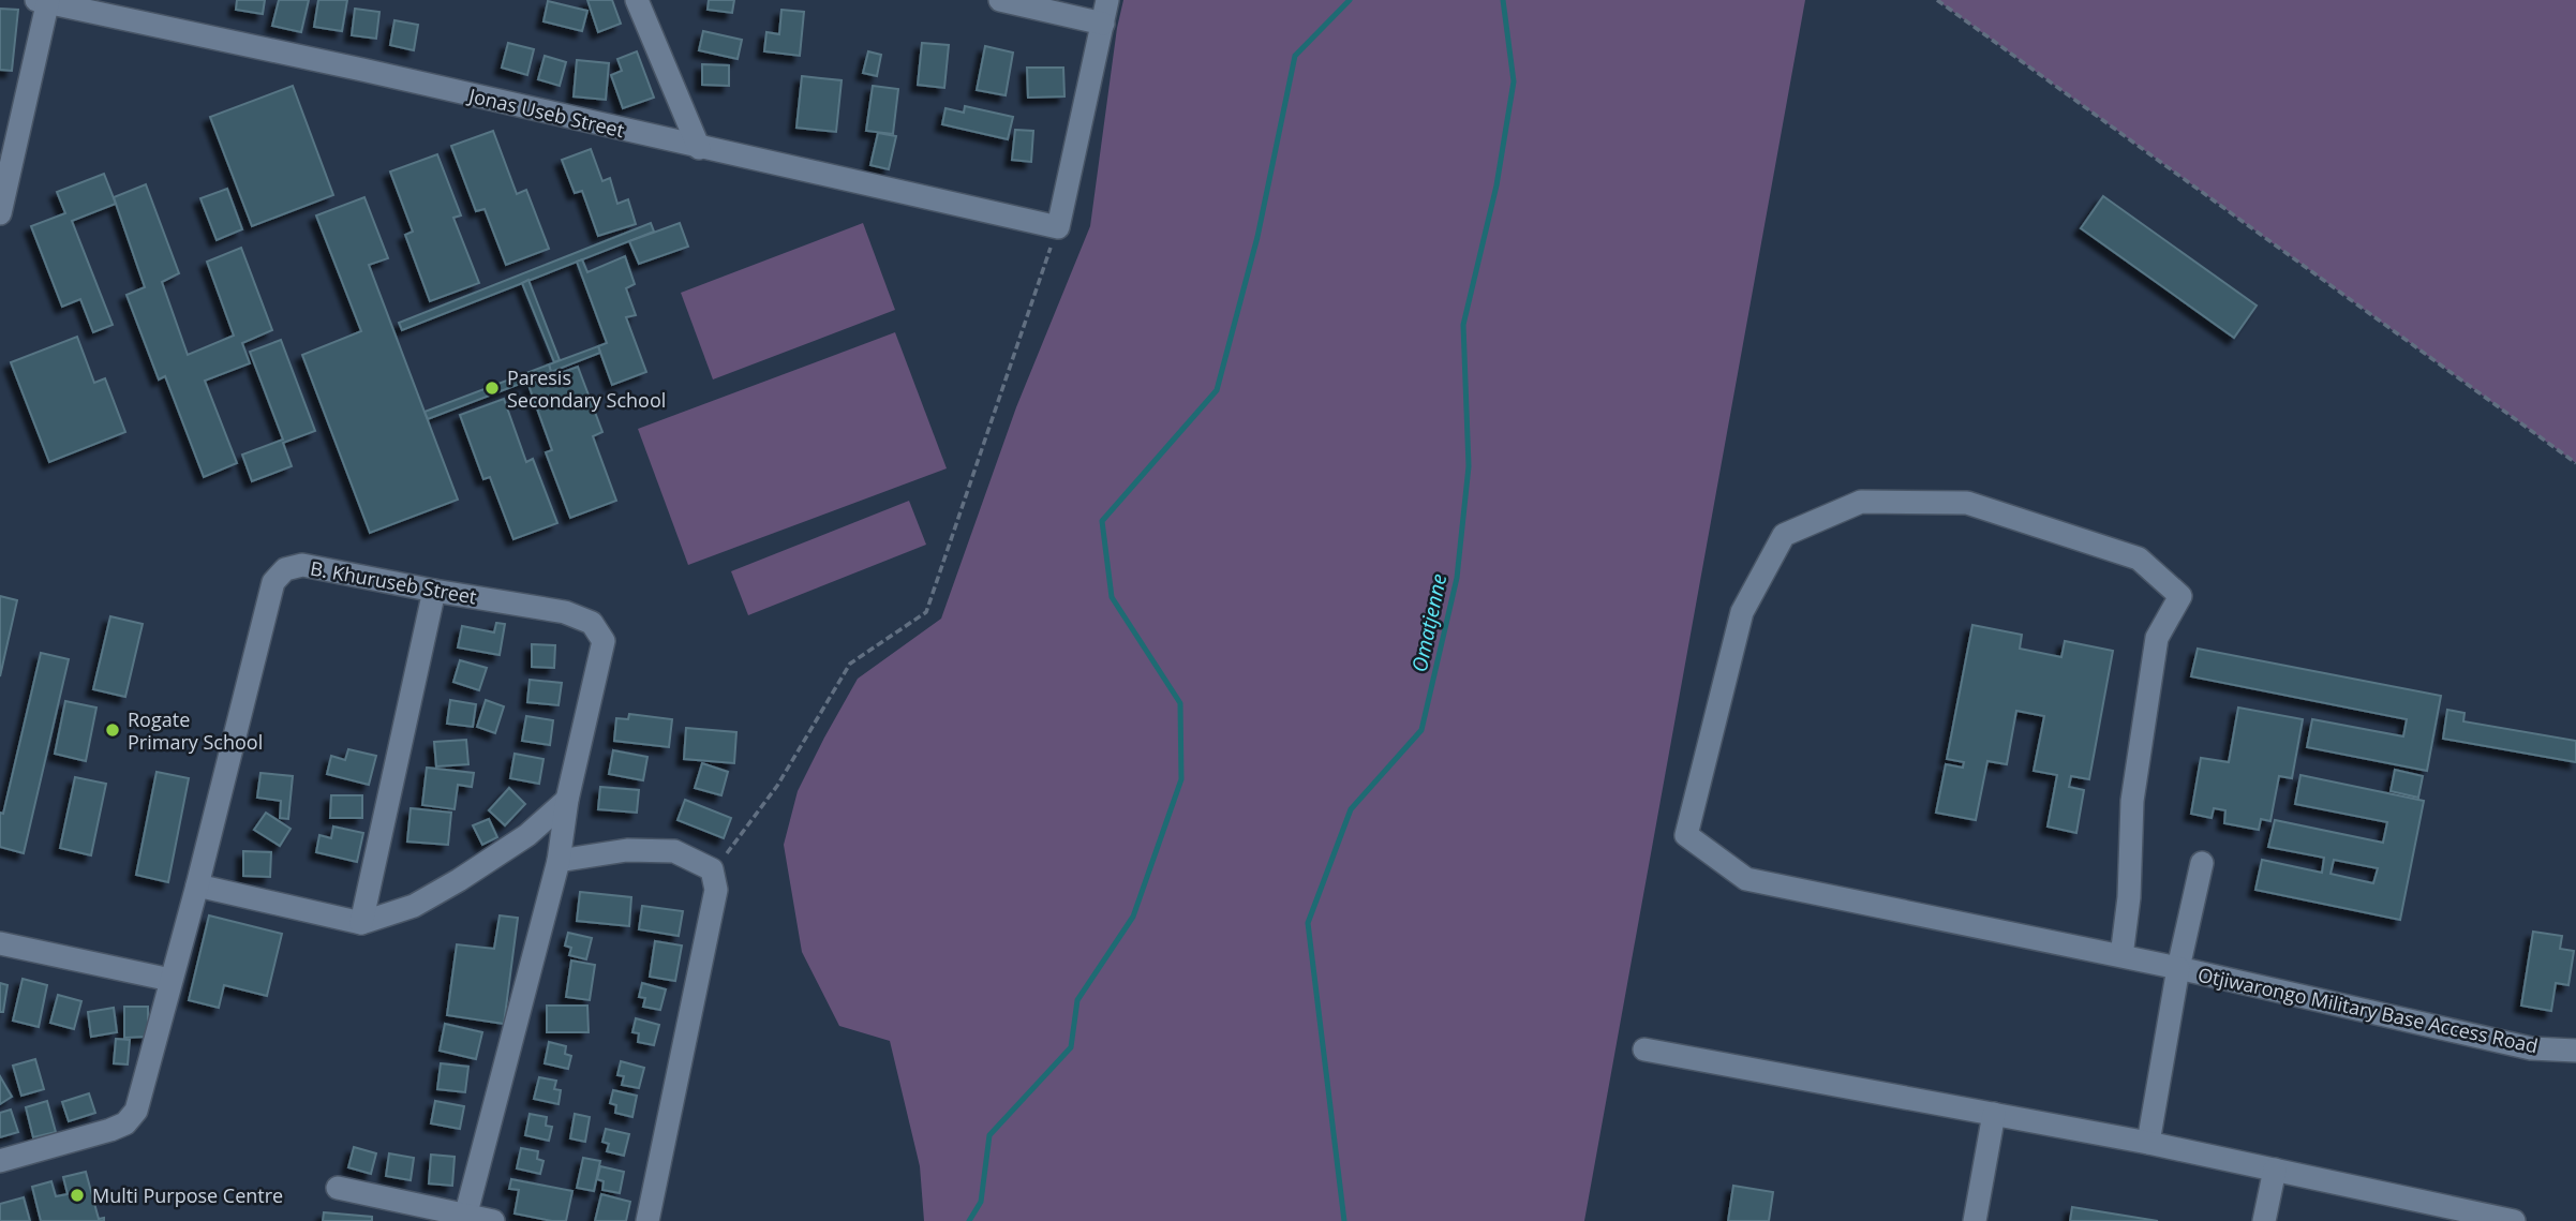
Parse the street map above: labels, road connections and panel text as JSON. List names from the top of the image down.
{
  "streets": {
    "street": ["Jonas Useb Street", "B. Khuruseb Street", "Otjiwarongo Military Base Access Road"]
  },
  "water": ["Omatjenne"],
  "places": ["Paresis Secondary School", "Rogate Primary School", "Multi Purpose Centre"]
}
